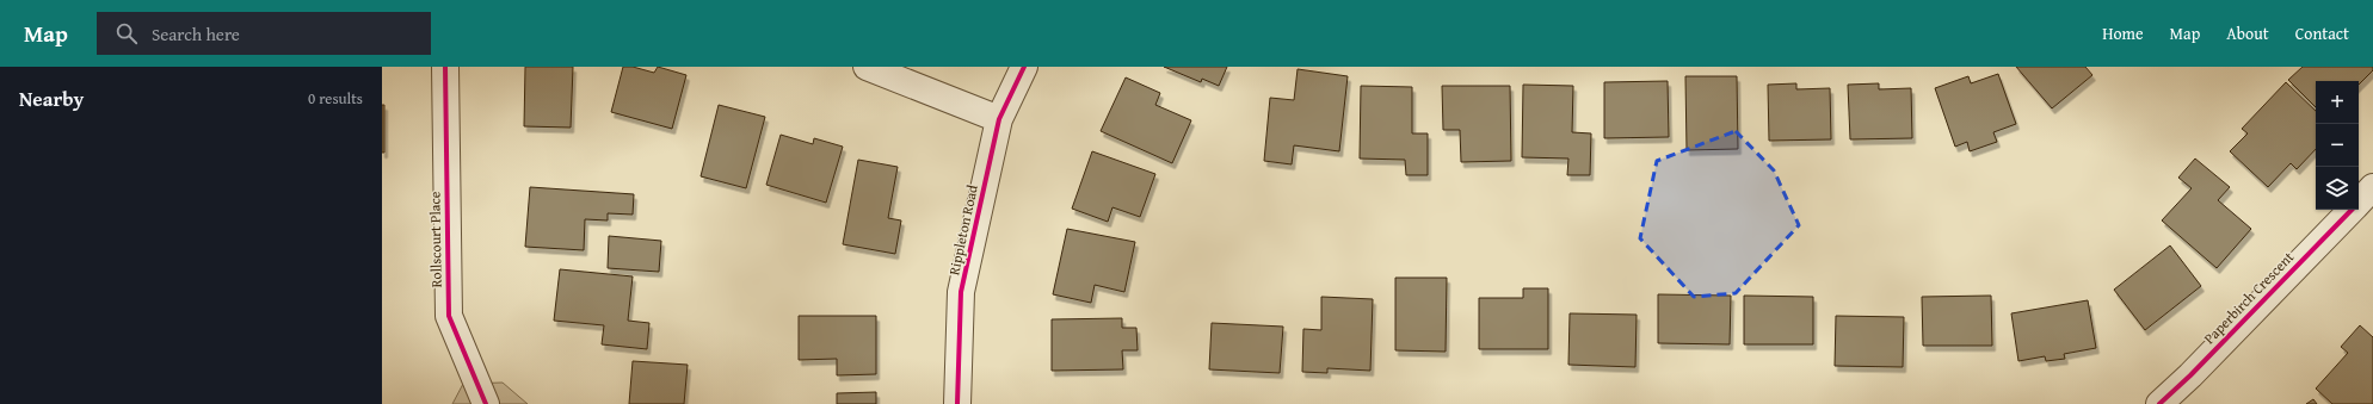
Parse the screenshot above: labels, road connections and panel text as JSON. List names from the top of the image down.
{
  "streets": {
    "street": ["Rippleton Road", "Rollscourt Place", "Paperbirch Crescent"]
  },
  "page": {
    "header": "Map",
    "search": "Search here",
    "nav": [
      "Home",
      "Map",
      "About",
      "Contact"
    ],
    "heading": ["Nearby", "0 results"],
    "map_buttons": ["+", "−"]
  }
}
